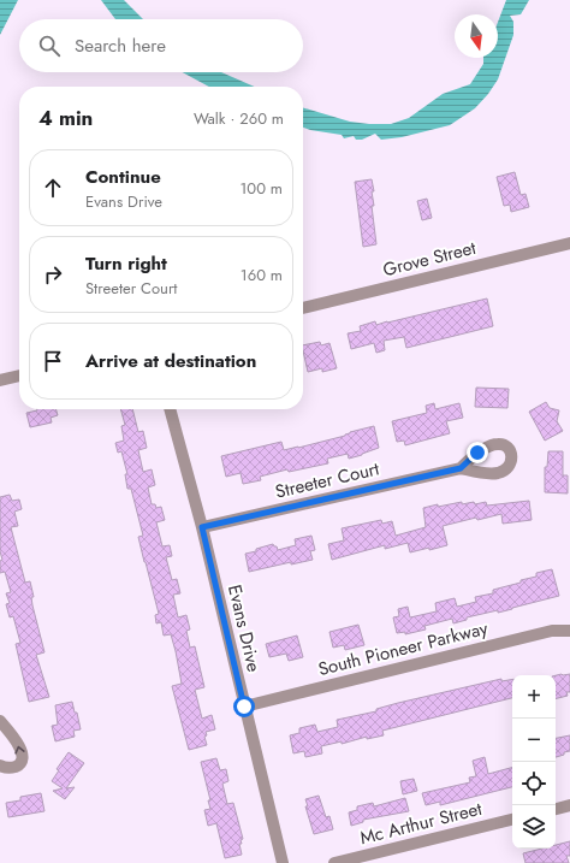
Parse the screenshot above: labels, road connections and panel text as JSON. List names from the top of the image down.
{
  "streets": {
    "street": [
      "Grove Street",
      "Streeter Court",
      "Evans Drive",
      "South Pioneer Parkway",
      "Mc Arthur Street"
    ]
  },
  "crossings": [
    ["Streeter Court", "Evans Drive"],
    ["Evans Drive", "South Pioneer Parkway"]
  ],
  "north": "bottom",
  "page": {
    "search": "Search here",
    "heading": ["4 min", "Walk · 260 m"],
    "list": [
      ["Continue", "Evans Drive", "100 m"],
      ["Turn right", "Streeter Court", "160 m"],
      "Arrive at destination"
    ],
    "map_buttons": ["+", "−"]
  }
}
